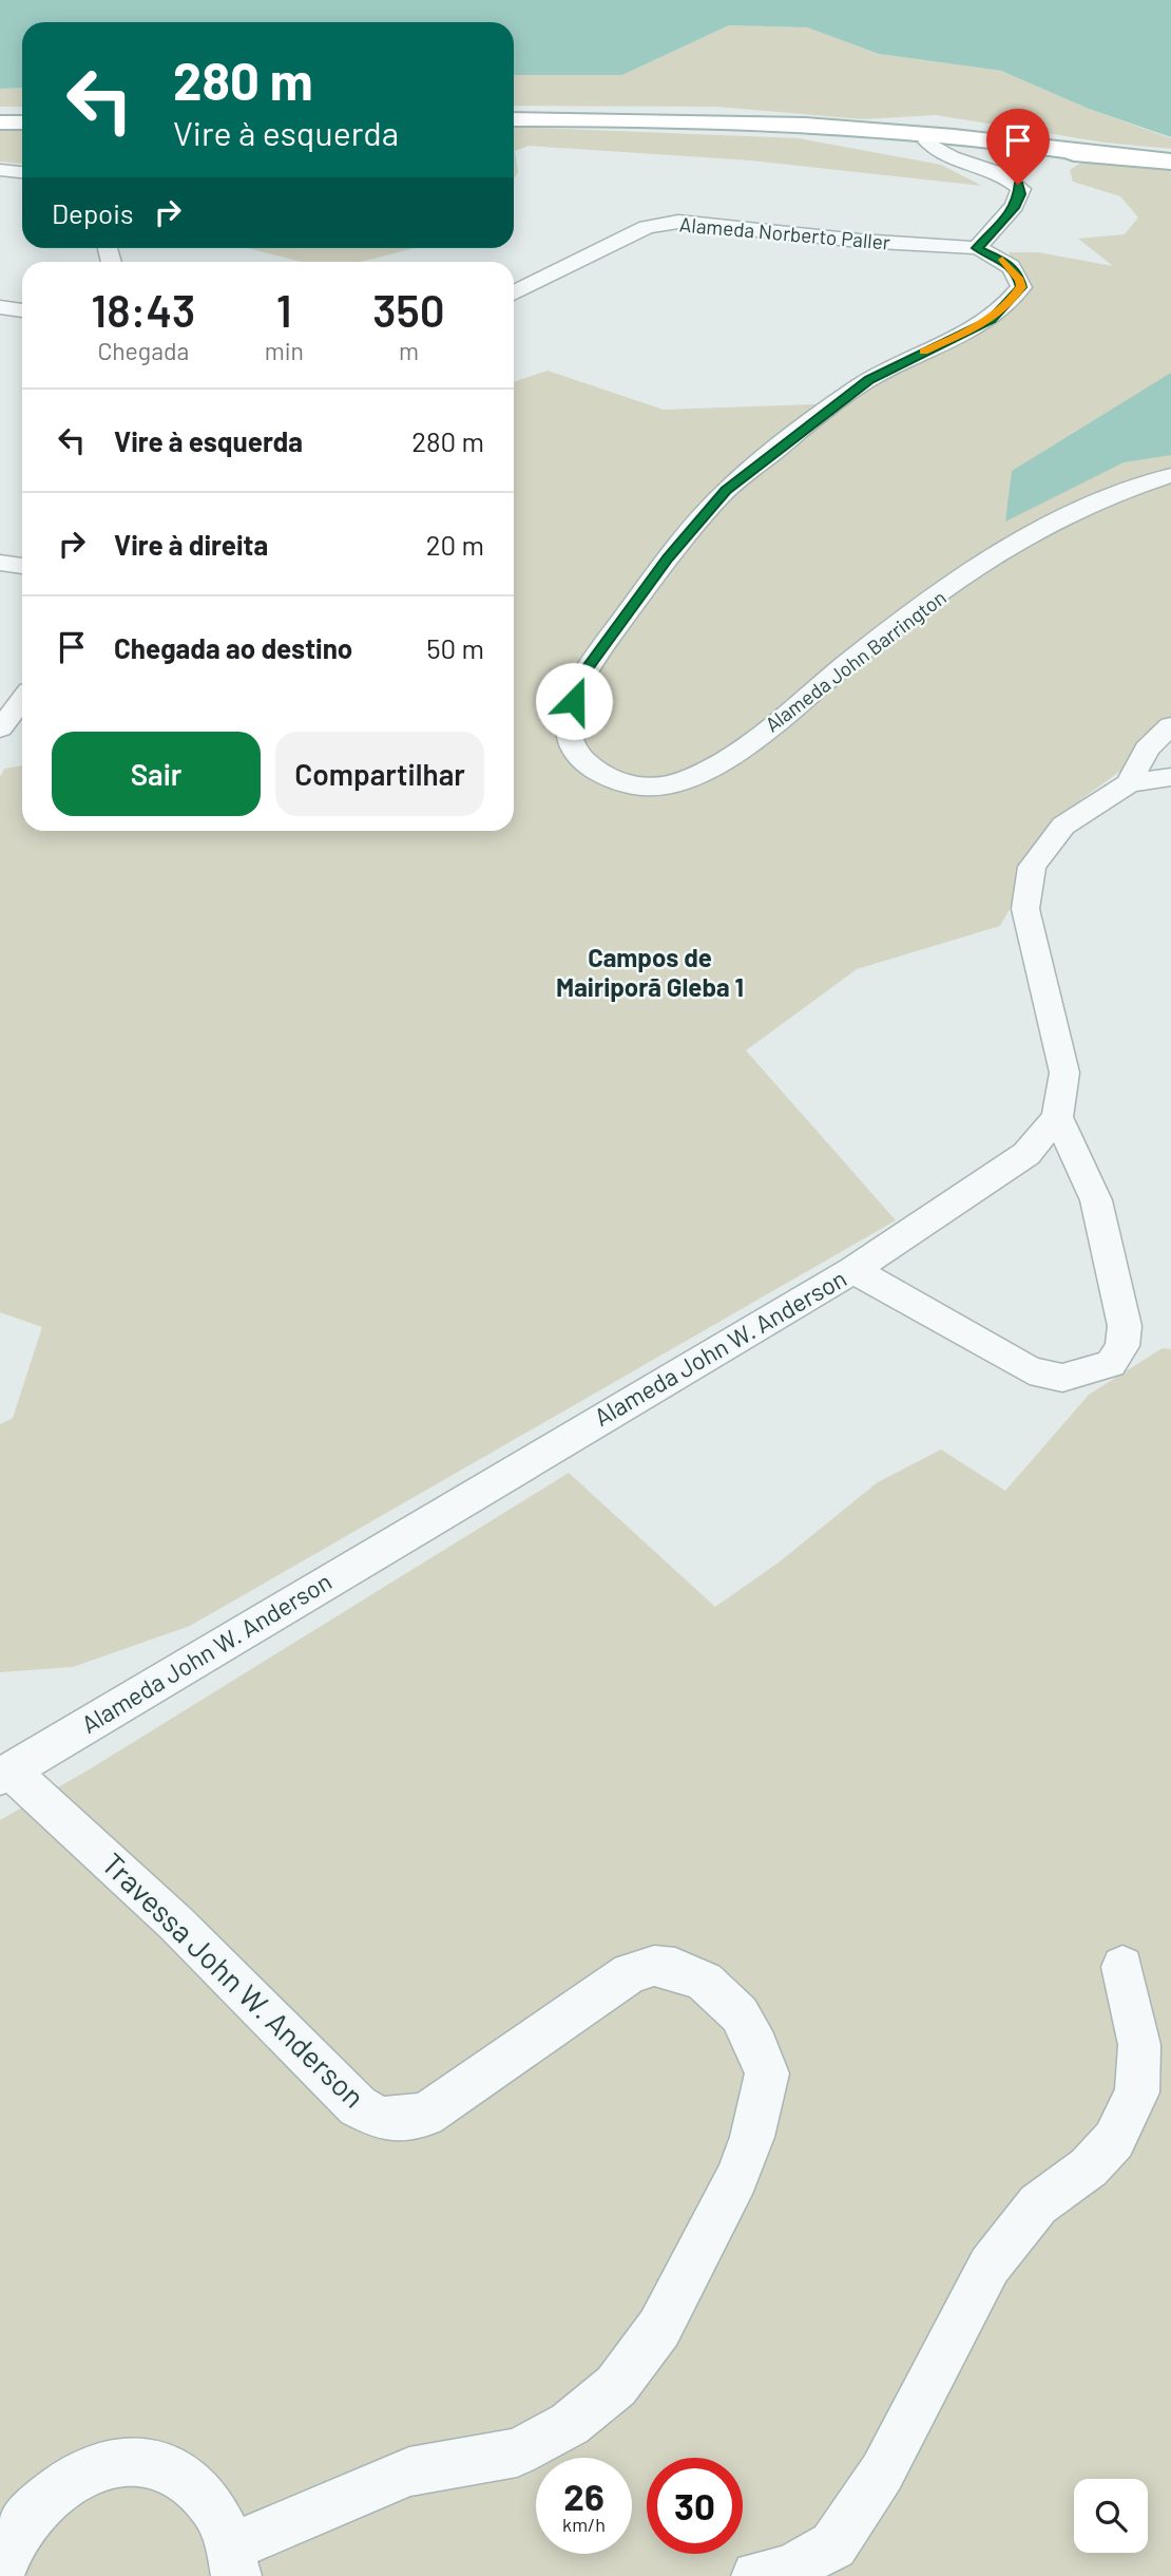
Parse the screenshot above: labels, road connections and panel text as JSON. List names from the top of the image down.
{
  "streets": {
    "street": [
      "Alameda Norberto Paller",
      "Alameda John Barrington",
      "Alameda John W. Anderson",
      "Travessa John W. Anderson"
    ]
  },
  "crossings": [
    ["Alameda Norberto Paller", "Alameda John Barrington"],
    ["Alameda John W. Anderson", "Travessa John W. Anderson"]
  ],
  "districts": ["Campos de Mairiporã Gleba 1"],
  "page": {
    "turn": ["280 m", "Vire à esquerda"],
    "then": "Depois",
    "eta": [
      "18:43",
      "Chegada",
      "1",
      "min",
      "350",
      "m"
    ],
    "list": [
      {
        "name": "Vire à esquerda",
        "value": "280 m"
      },
      {
        "name": "Vire à direita",
        "value": "20 m"
      },
      {
        "name": "Chegada ao destino",
        "value": "50 m"
      }
    ],
    "buttons": ["Sair", "Compartilhar"],
    "speed": "26 km/h",
    "limit": "30"
  }
}
